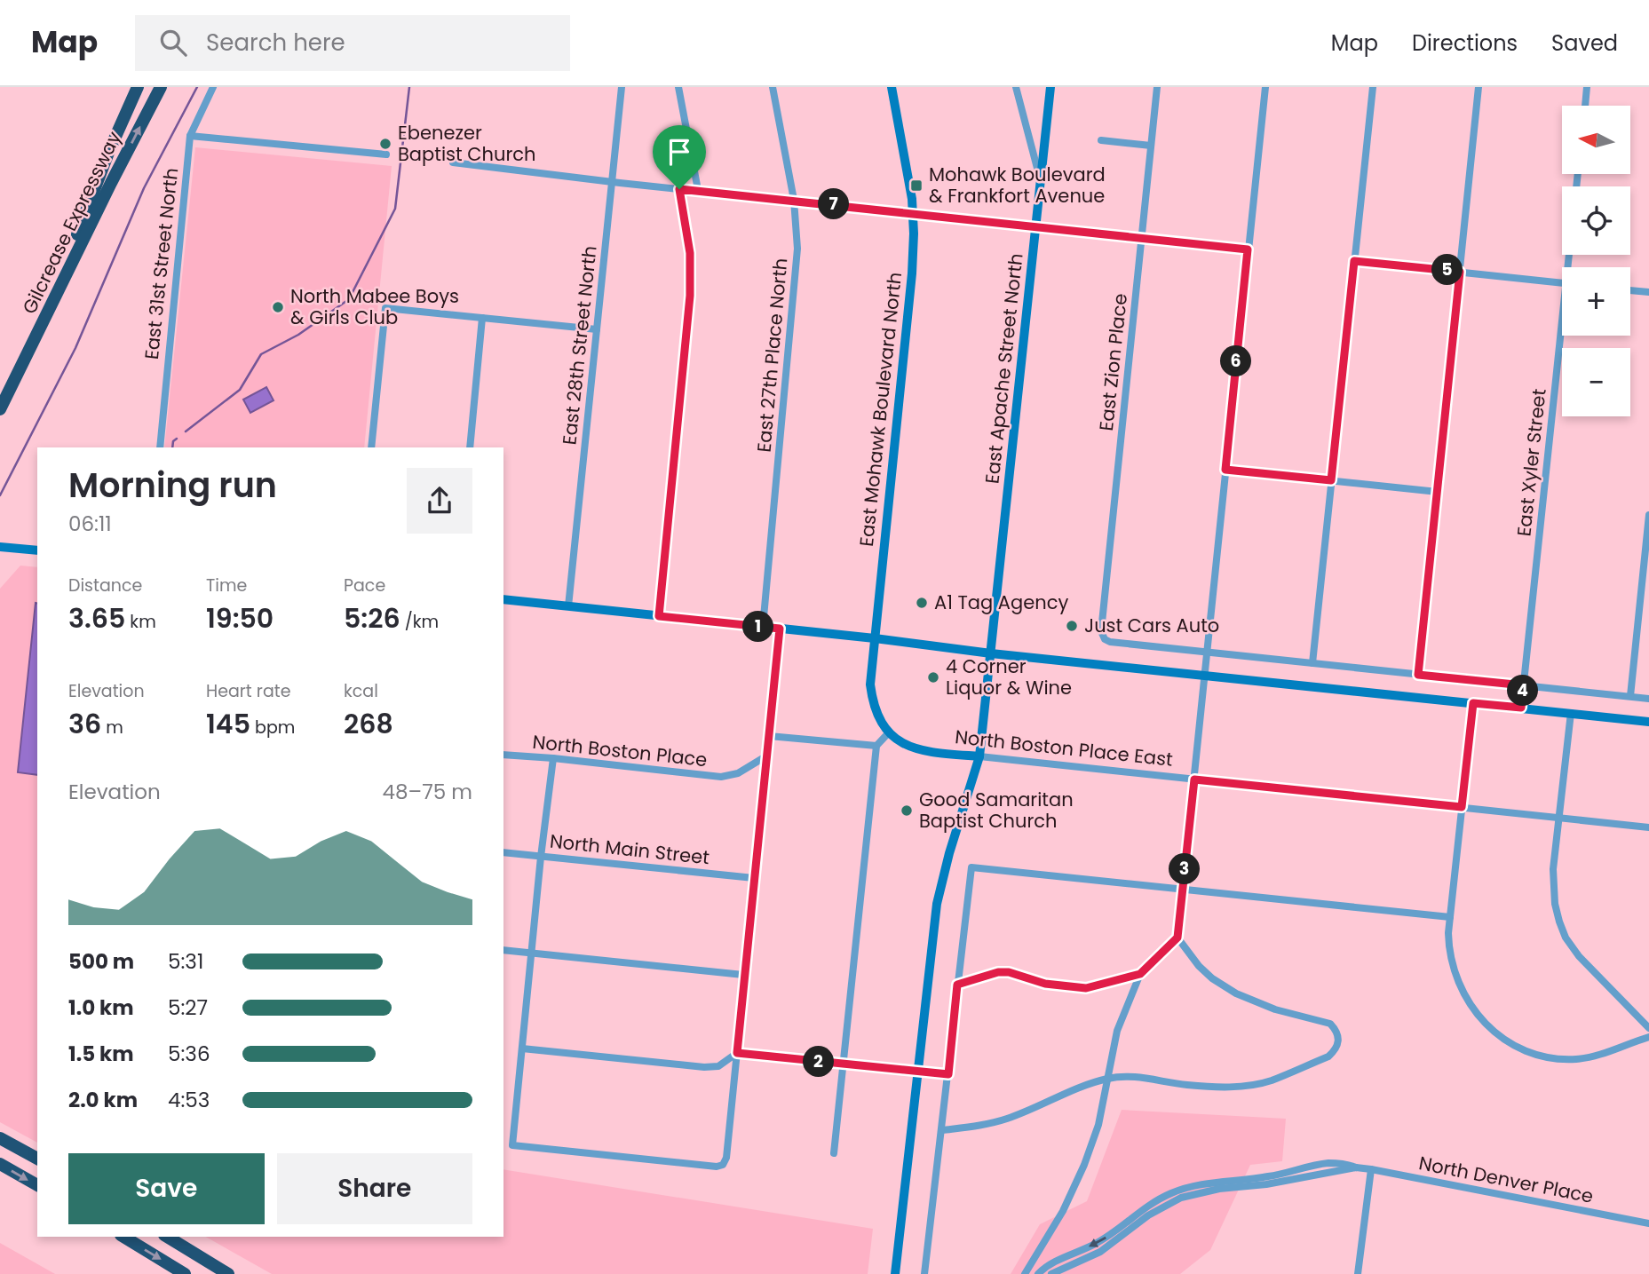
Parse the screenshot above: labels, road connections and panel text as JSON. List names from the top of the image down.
{
  "streets": {
    "highway": ["Gilcrease Expressway"],
    "main road": ["East Apache Street North", "East Mohawk Boulevard North", "North Boston Place East"],
    "street": [
      "East 31st Street North",
      "East 28th Street North",
      "East 27th Place North",
      "East Zion Place",
      "East Xyler Street",
      "North Boston Place",
      "North Main Street",
      "North Denver Place"
    ]
  },
  "crossings": [
    ["East Apache Street North", "North Boston Place East"],
    ["East Mohawk Boulevard North", "North Boston Place East"]
  ],
  "places": {
    "other": [
      "Ebenezer Baptist Church",
      "North Mabee Boys & Girls Club",
      "A1 Tag Agency",
      "Just Cars Auto",
      "4 Corner Liquor & Wine",
      "Good Samaritan Baptist Church"
    ],
    "transit": ["Mohawk Boulevard & Frankfort Avenue"]
  },
  "north": "left",
  "page": {
    "header": "Map",
    "search": "Search here",
    "nav": ["Map", "Directions", "Saved"],
    "map_buttons": ["+", "−"],
    "pins": [
      "7",
      "5",
      "6",
      "1",
      "4",
      "3",
      "2"
    ],
    "heading": ["Morning run", "06:11"],
    "stats": [
      ["Distance", "3.65 km"],
      ["Time", "19:50"],
      ["Pace", "5:26 /km"],
      ["Elevation", "36 m"],
      ["Heart rate", "145 bpm"],
      ["kcal", "268"]
    ],
    "chart": ["Elevation", "48–75 m"],
    "list": [
      {
        "name": "500 m",
        "note": "5:31"
      },
      {
        "name": "1.0 km",
        "note": "5:27"
      },
      {
        "name": "1.5 km",
        "note": "5:36"
      },
      {
        "name": "2.0 km",
        "note": "4:53"
      }
    ],
    "buttons": ["Save", "Share"]
  }
}
